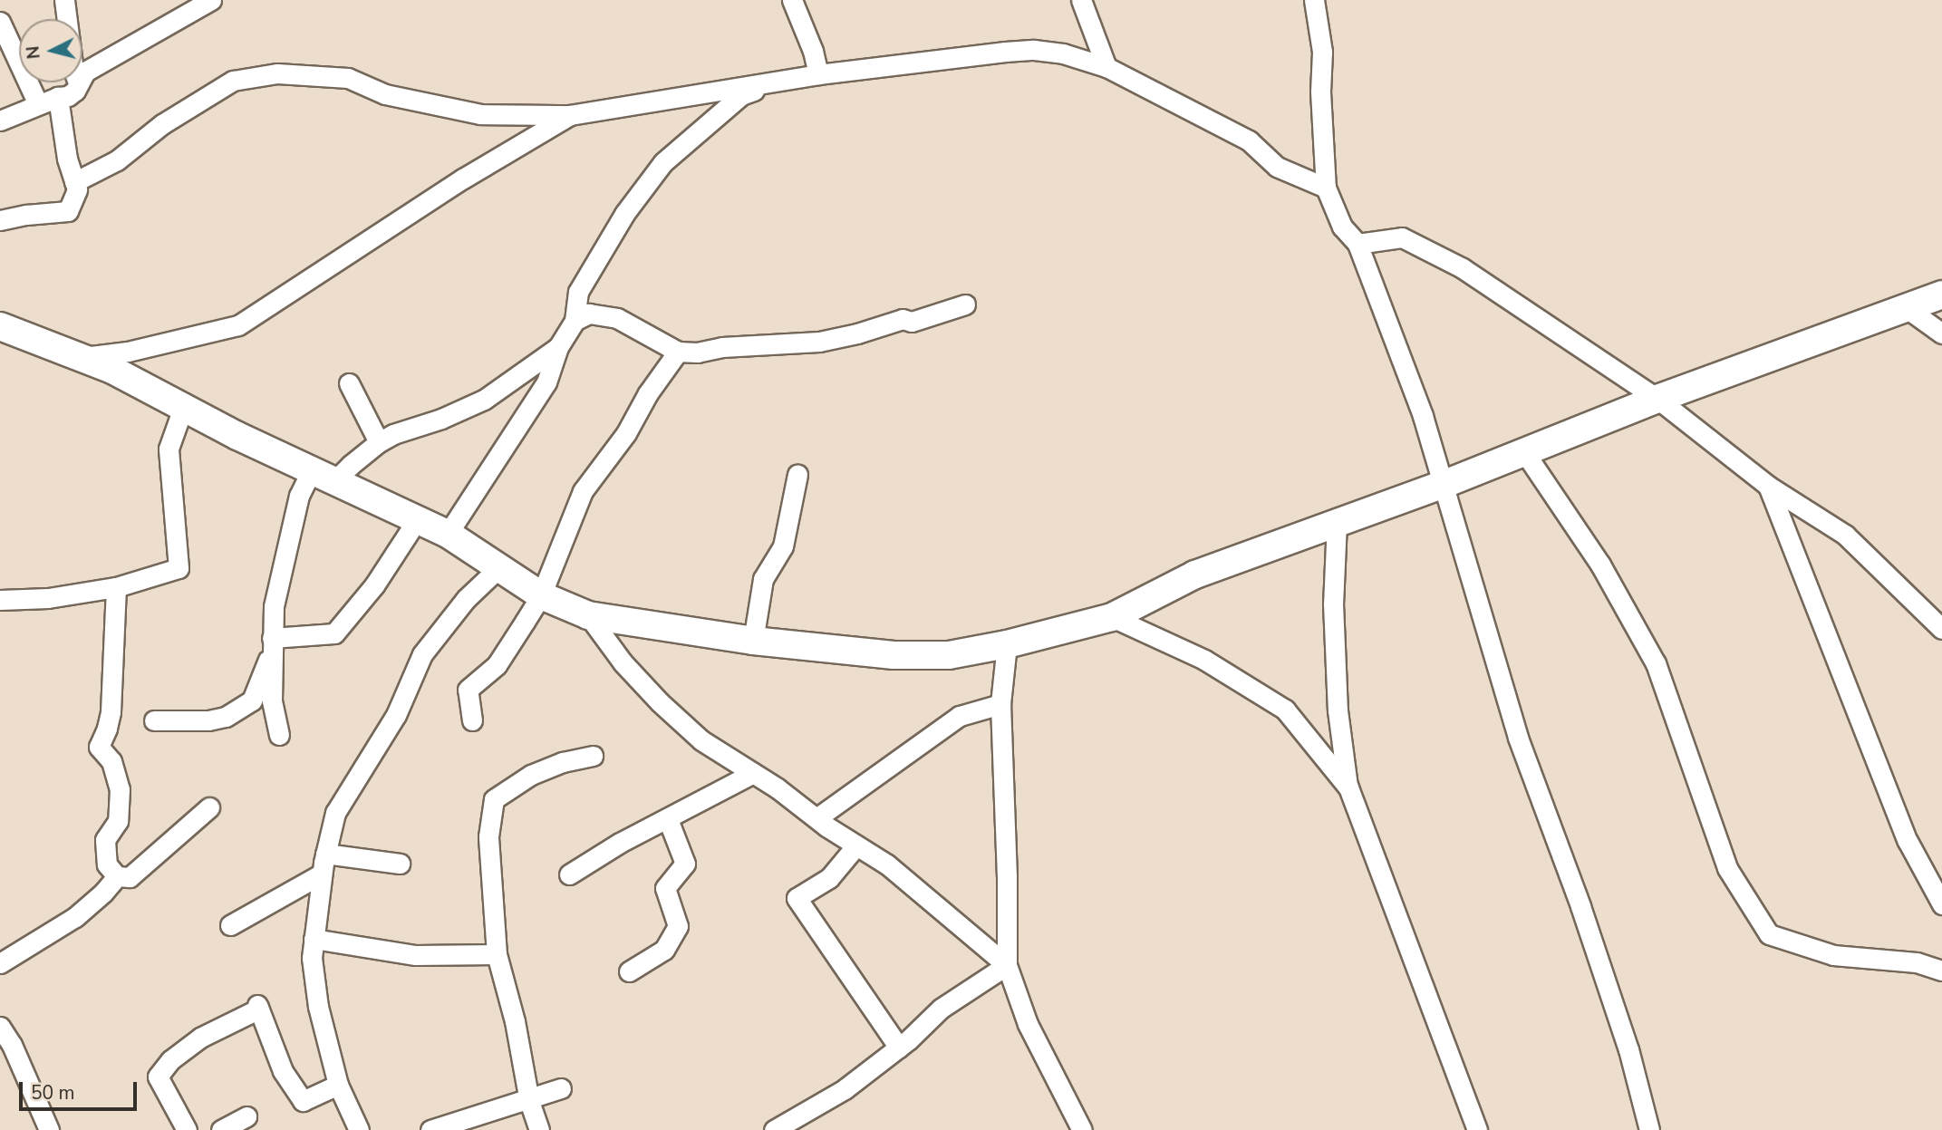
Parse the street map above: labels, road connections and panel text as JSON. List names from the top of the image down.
{
  "scale_bar": "50 m",
  "north": "left"
}
